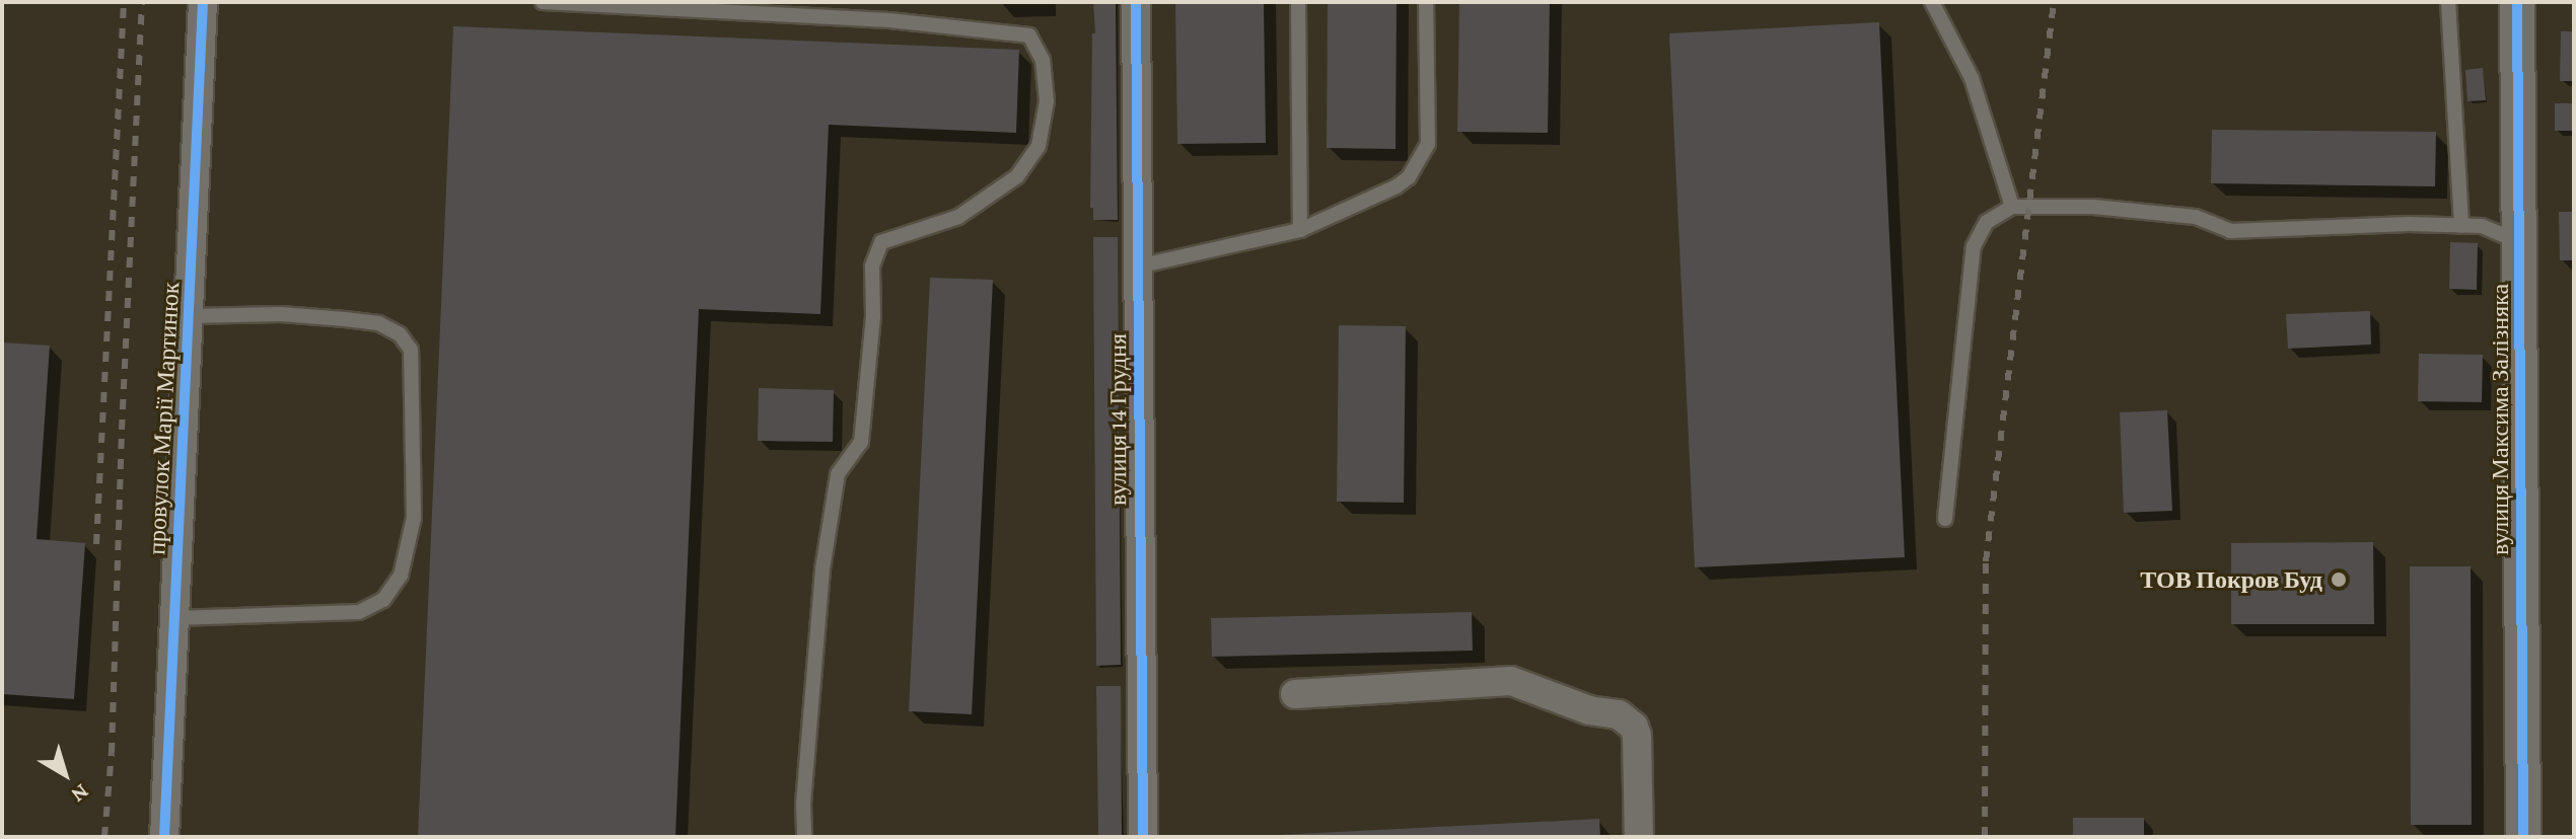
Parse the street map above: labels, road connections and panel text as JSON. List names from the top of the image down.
{
  "streets": {
    "street": ["провулок Марії Мартинюк", "вулиця 14 Грудня", "вулиця Максима Залізняка"]
  },
  "places": ["ТОВ Покров Буд"],
  "north": "bottom right"
}
